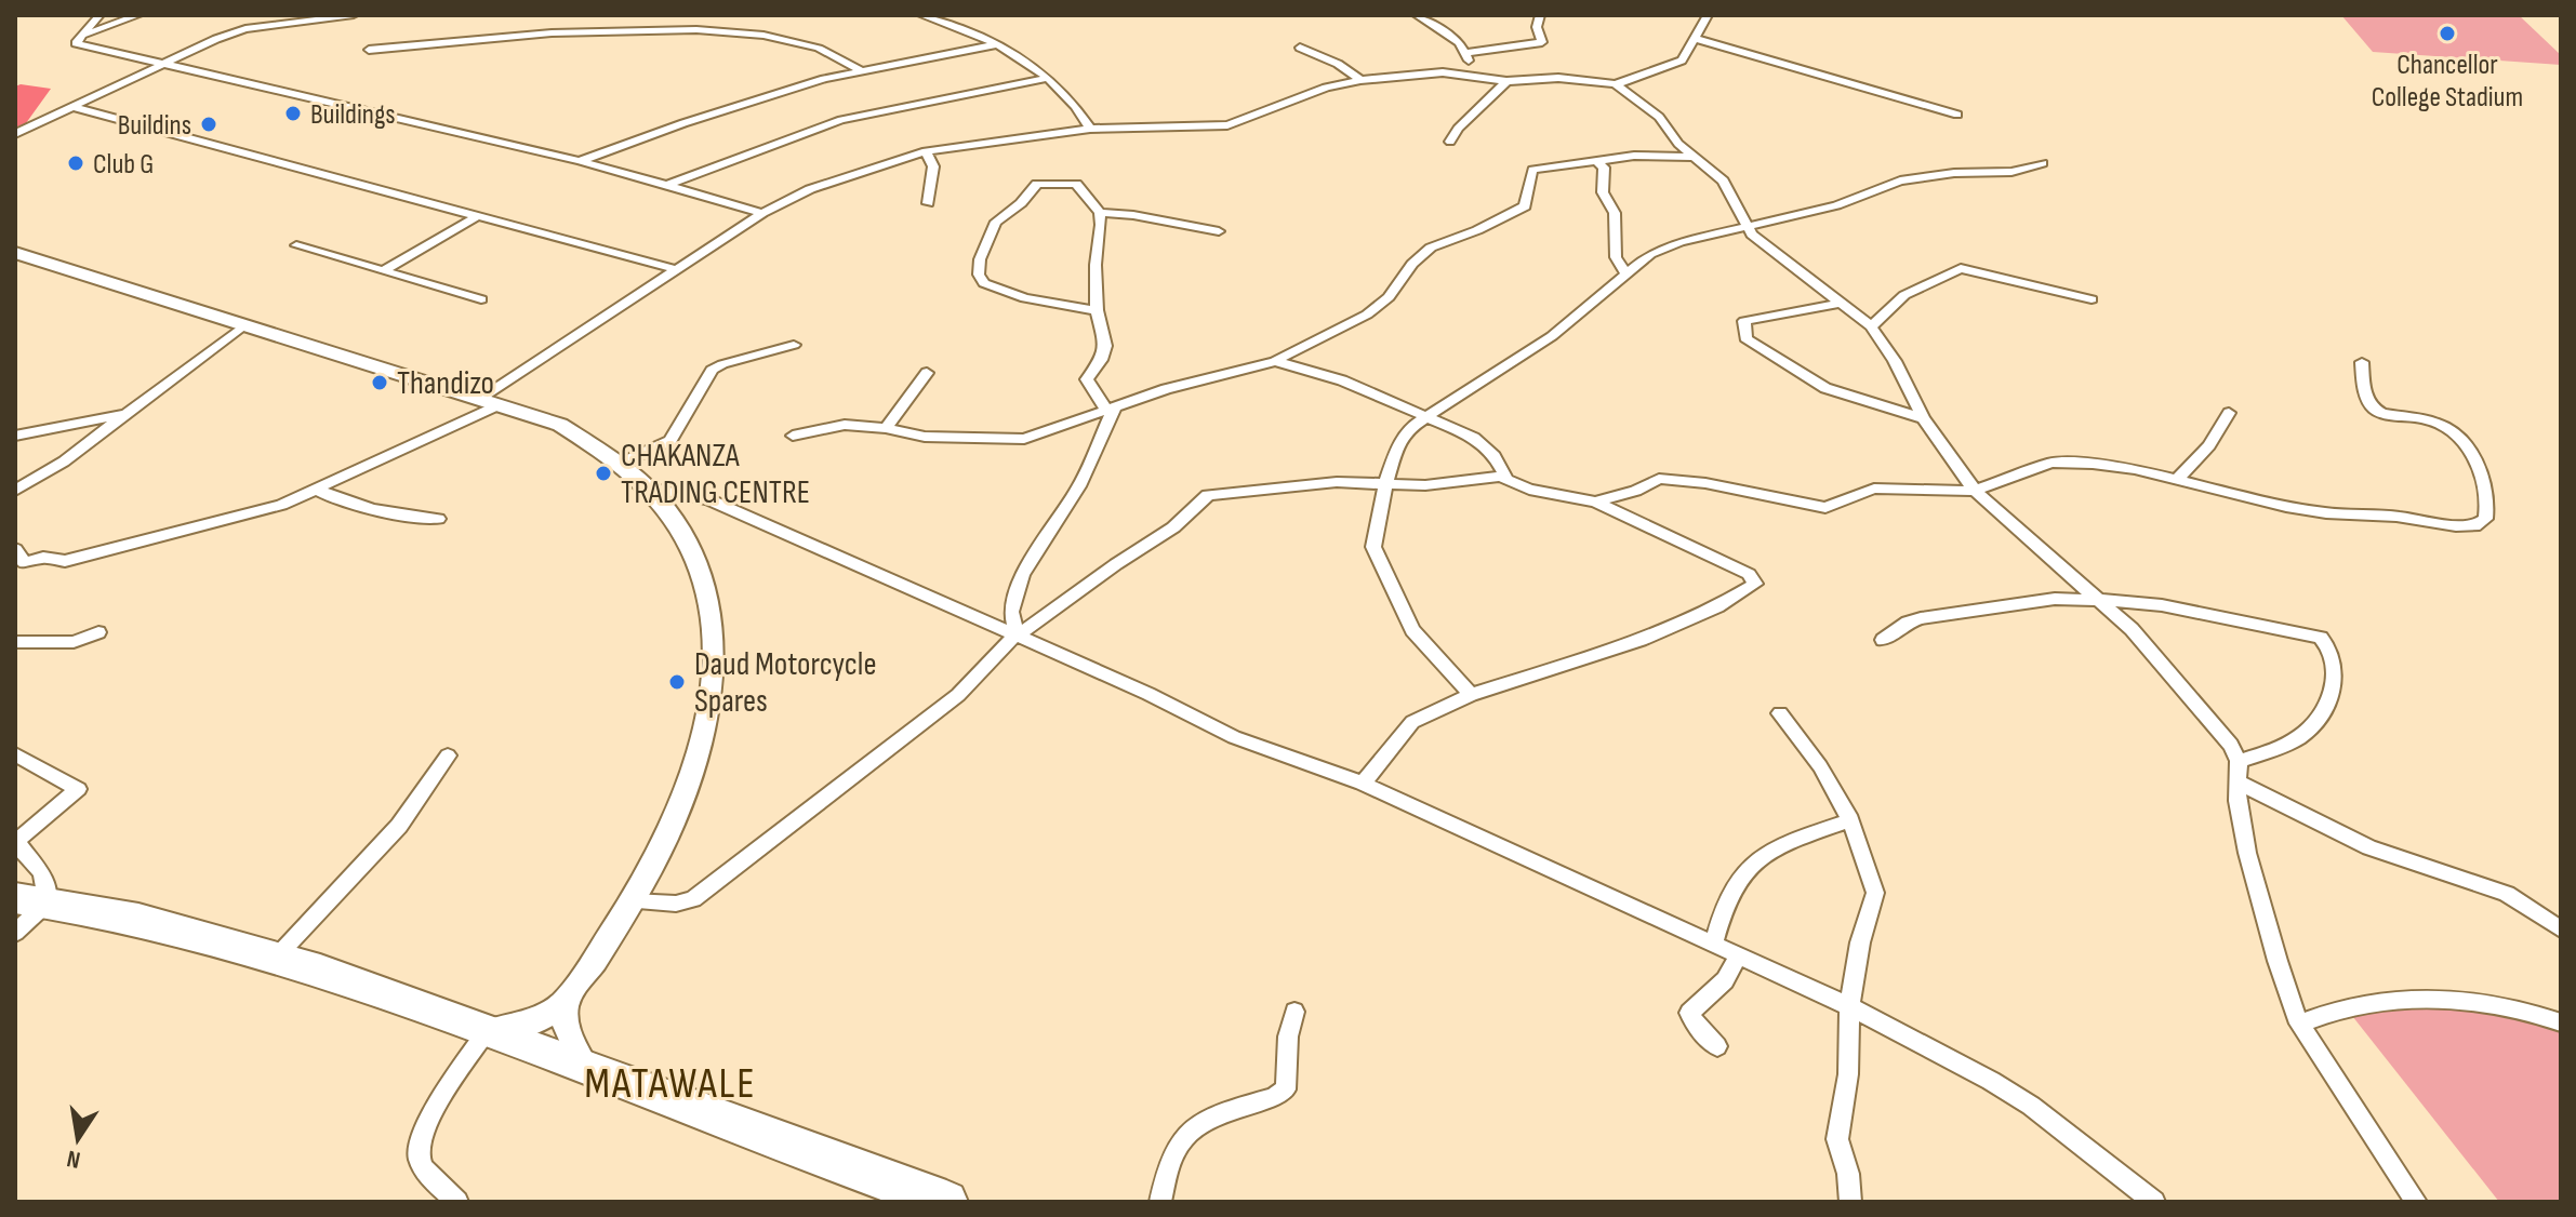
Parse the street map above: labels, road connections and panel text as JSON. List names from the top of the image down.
{
  "districts": ["MATAWALE"],
  "places": [
    "Chancellor College Stadium",
    "Buildings",
    "Buildins",
    "Club G",
    "Thandizo",
    "CHAKANZA TRADING CENTRE",
    "Daud Motorcycle Spares"
  ],
  "north": "bottom"
}
